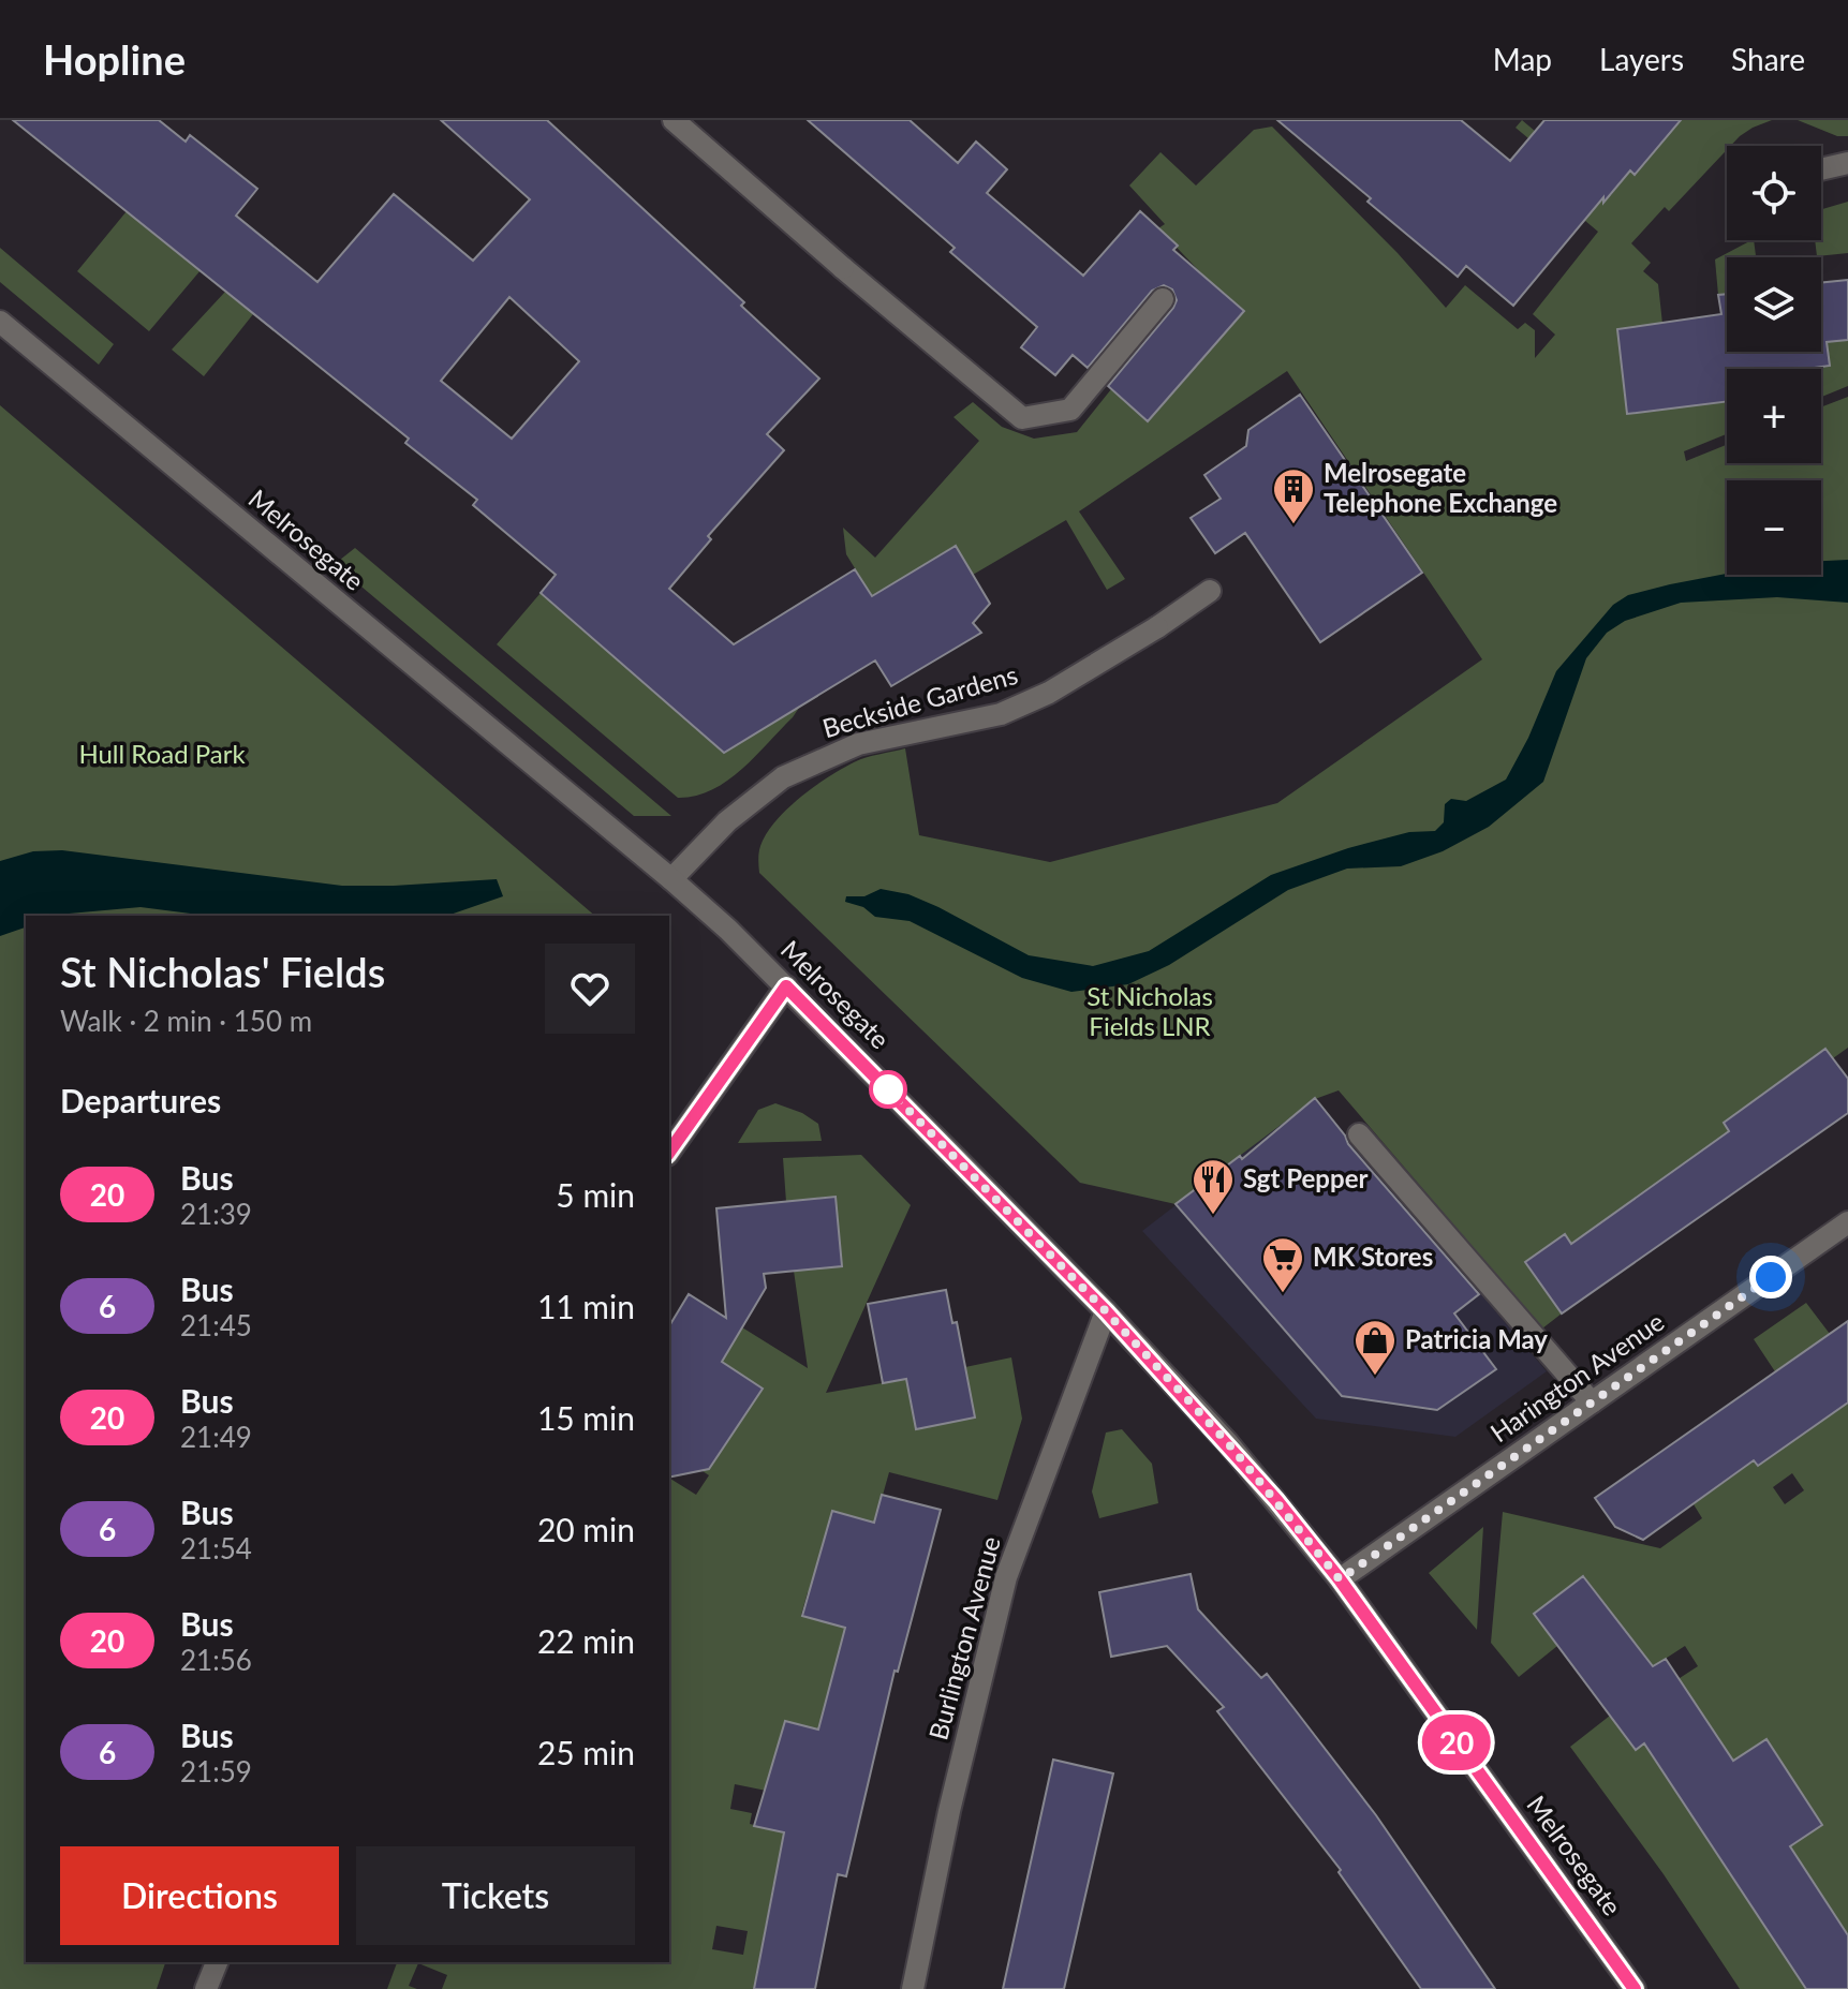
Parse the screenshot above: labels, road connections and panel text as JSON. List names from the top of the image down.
{
  "streets": {
    "street": [
      "Melrosegate",
      "Beckside Gardens",
      "Harington Avenue",
      "Burlington Avenue"
    ]
  },
  "crossings": [
    ["Melrosegate", "Beckside Gardens"],
    ["Melrosegate", "Harington Avenue"],
    ["Melrosegate", "Burlington Avenue"]
  ],
  "parks": ["Hull Road Park", "St Nicholas Fields LNR"],
  "places": {
    "building": ["Melrosegate Telephone Exchange"],
    "restaurant": ["Sgt Pepper"],
    "supermarket": ["MK Stores"],
    "shop": ["Patricia May"]
  },
  "lines": ["bus line 20"],
  "page": {
    "header": "Hopline",
    "nav": ["Map", "Layers", "Share"],
    "on_map": "20",
    "map_buttons": ["+", "−"],
    "heading": [
      ["St Nicholas' Fields", "Walk · 2 min · 150 m"],
      "Departures"
    ],
    "list": [
      {
        "mark": "20",
        "name": "Bus",
        "note": "21:39",
        "value": "5 min"
      },
      {
        "mark": "6",
        "name": "Bus",
        "note": "21:45",
        "value": "11 min"
      },
      {
        "mark": "20",
        "name": "Bus",
        "note": "21:49",
        "value": "15 min"
      },
      {
        "mark": "6",
        "name": "Bus",
        "note": "21:54",
        "value": "20 min"
      },
      {
        "mark": "20",
        "name": "Bus",
        "note": "21:56",
        "value": "22 min"
      },
      {
        "mark": "6",
        "name": "Bus",
        "note": "21:59",
        "value": "25 min"
      }
    ],
    "buttons": ["Directions", "Tickets"]
  }
}
